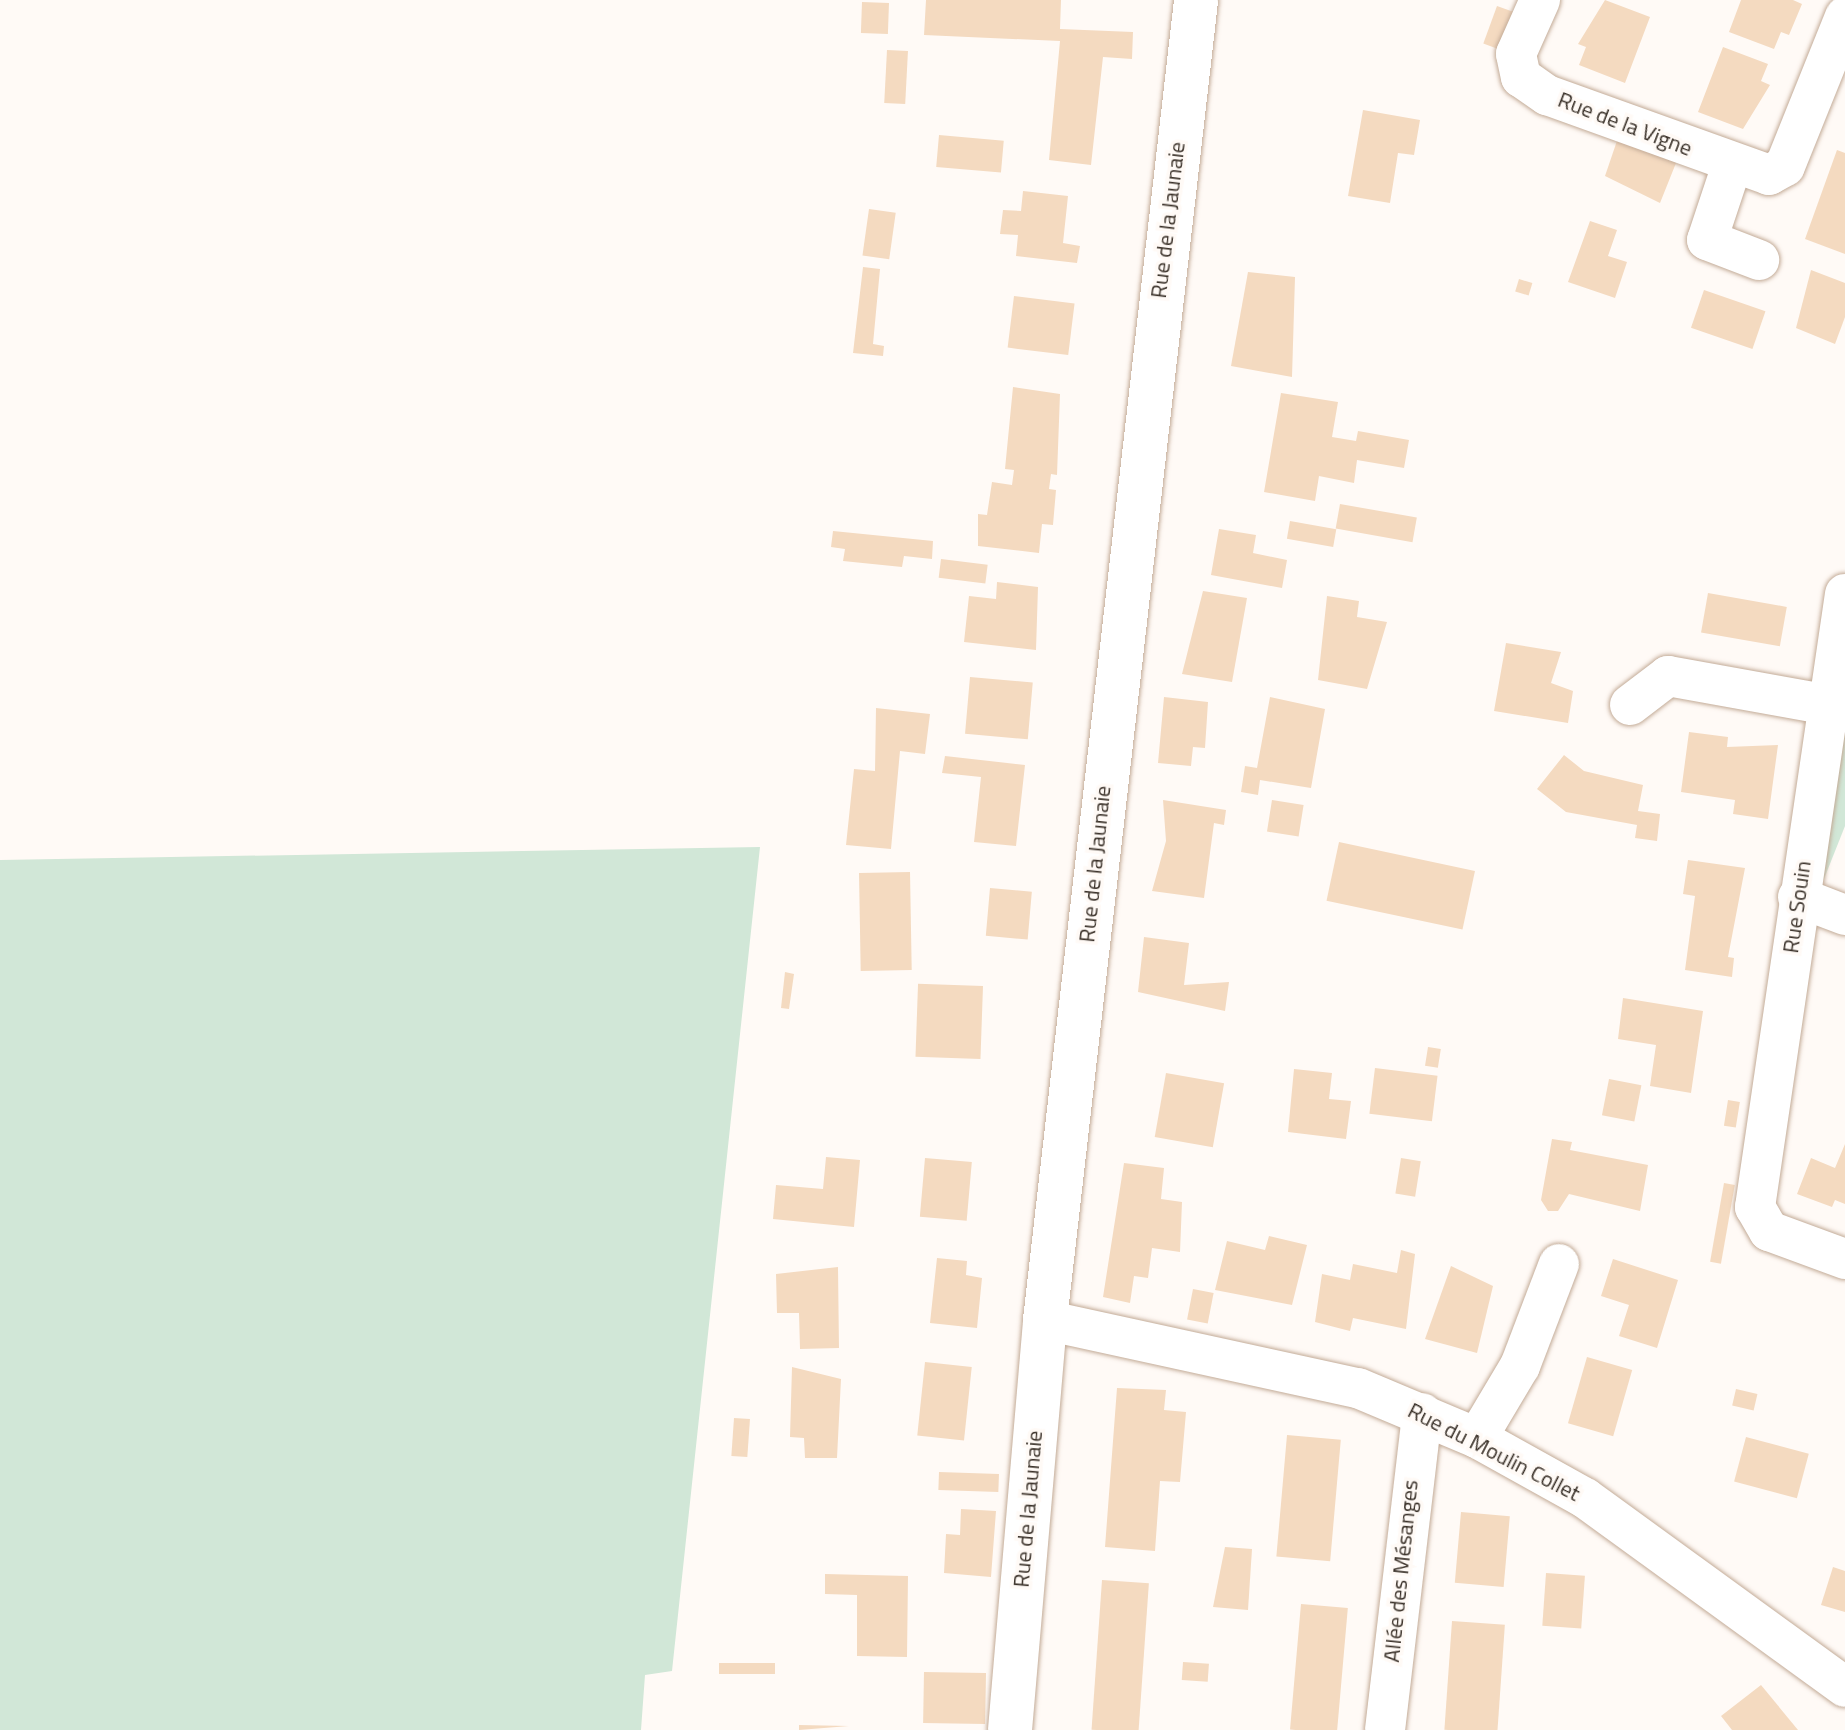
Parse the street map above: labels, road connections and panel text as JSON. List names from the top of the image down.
{
  "streets": {
    "main road": ["Rue de la Jaunaie"],
    "street": [
      "Rue de la Vigne",
      "Rue Souin",
      "Rue du Moulin Collet",
      "Allée des Mésanges"
    ]
  },
  "crossings": [
    ["Rue de la Jaunaie", "Rue du Moulin Collet"],
    ["Rue du Moulin Collet", "Allée des Mésanges"]
  ]
}
